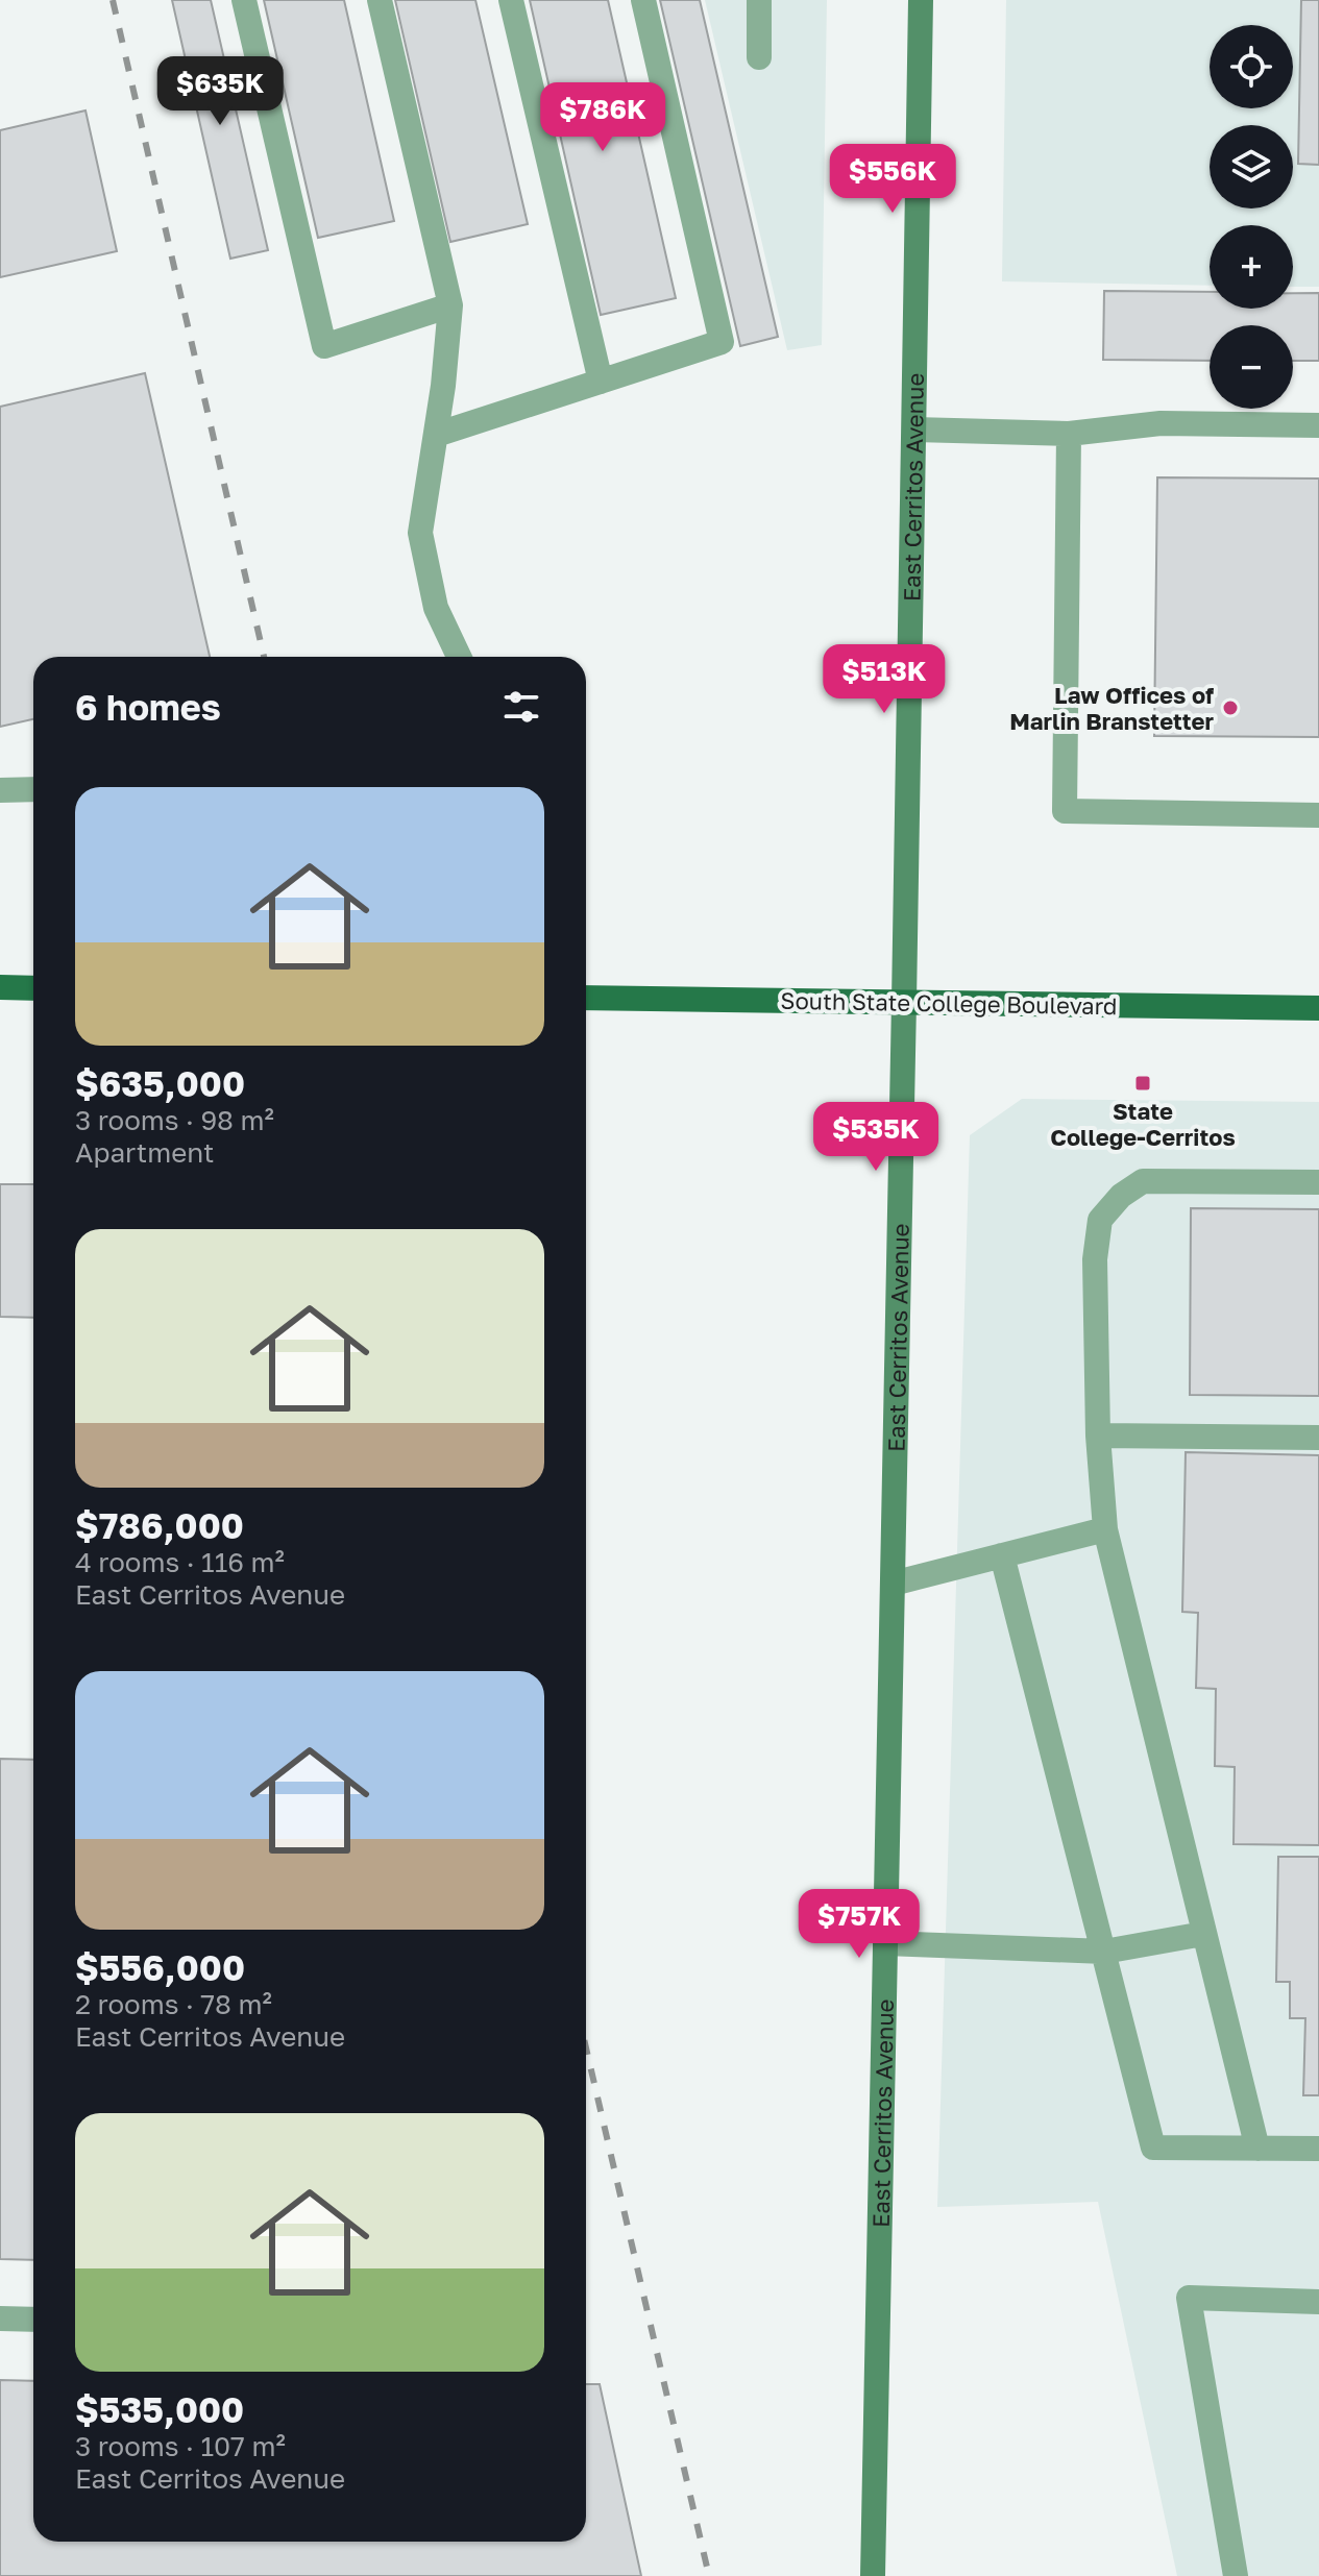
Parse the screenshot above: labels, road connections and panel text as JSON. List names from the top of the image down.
{
  "streets": {
    "main road": ["East Cerritos Avenue", "South State College Boulevard"]
  },
  "crossings": [
    ["East Cerritos Avenue", "South State College Boulevard"]
  ],
  "places": {
    "other": ["Law Offices of Marlin Branstetter"],
    "transit": ["State College-Cerritos"]
  },
  "page": {
    "map_buttons": ["+", "−"],
    "price": [
      "$635K",
      "$786K",
      "$556K",
      "$513K",
      "$535K",
      "$757K"
    ],
    "heading": "6 homes",
    "list": [
      {
        "name": "$635,000",
        "note": "3 rooms · 98 m² · Apartment"
      },
      {
        "name": "$786,000",
        "note": "4 rooms · 116 m² · East Cerritos Avenue"
      },
      {
        "name": "$556,000",
        "note": "2 rooms · 78 m² · East Cerritos Avenue"
      },
      {
        "name": "$535,000",
        "note": "3 rooms · 107 m² · East Cerritos Avenue"
      }
    ]
  }
}
